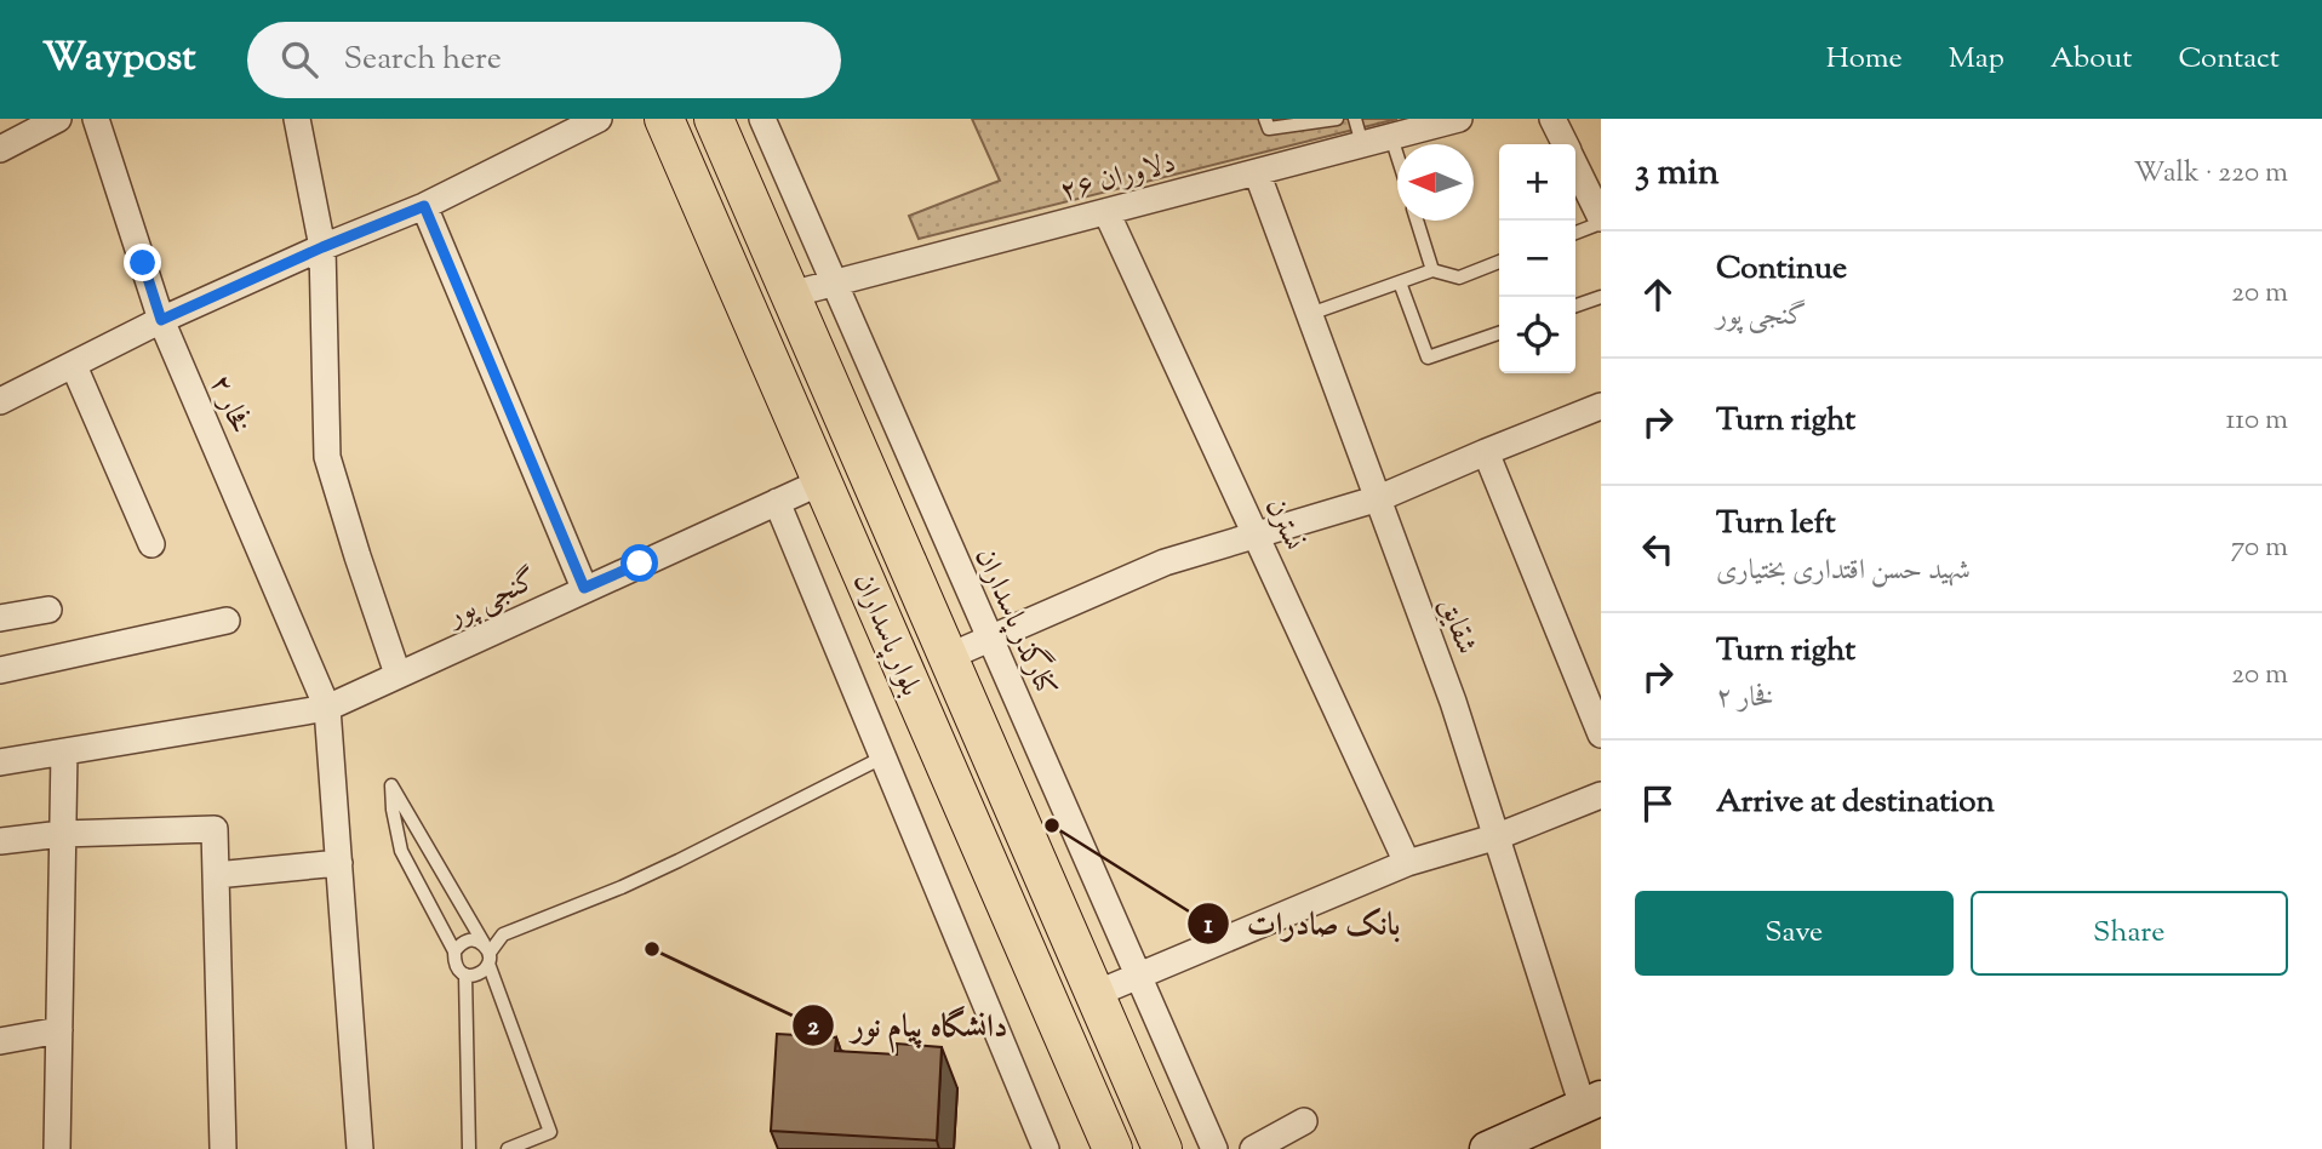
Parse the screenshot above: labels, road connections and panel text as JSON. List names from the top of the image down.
{
  "streets": {
    "main road": ["بلوار پاسداران"],
    "street": [
      "دلاوران ۲۶",
      "فخار ۲",
      "نسترن",
      "گنجی پور",
      "کنارگذر پاسداران",
      "شقایق"
    ]
  },
  "crossings": [
    ["دلاوران ۲۶", "نسترن"],
    ["دلاوران ۲۶", "کنارگذر پاسداران"],
    ["دلاوران ۲۶", "شقایق"],
    ["دلاوران ۲۶", "بلوار پاسداران"],
    ["فخار ۲", "گنجی پور"],
    ["گنجی پور", "بلوار پاسداران"]
  ],
  "places": ["بانک صادرات", "دانشگاه پیام نور"],
  "north": "left",
  "page": {
    "header": "Waypost",
    "search": "Search here",
    "nav": [
      "Home",
      "Map",
      "About",
      "Contact"
    ],
    "heading": ["3 min", "Walk · 220 m"],
    "map_buttons": ["+", "−"],
    "list": [
      ["Continue", "گنجی پور", "20 m"],
      ["Turn right", "110 m"],
      ["Turn left", "شهید حسن اقتداری بختیاری", "70 m"],
      ["Turn right", "فخار ۲", "20 m"],
      "Arrive at destination"
    ],
    "buttons": ["Save", "Share"]
  }
}
